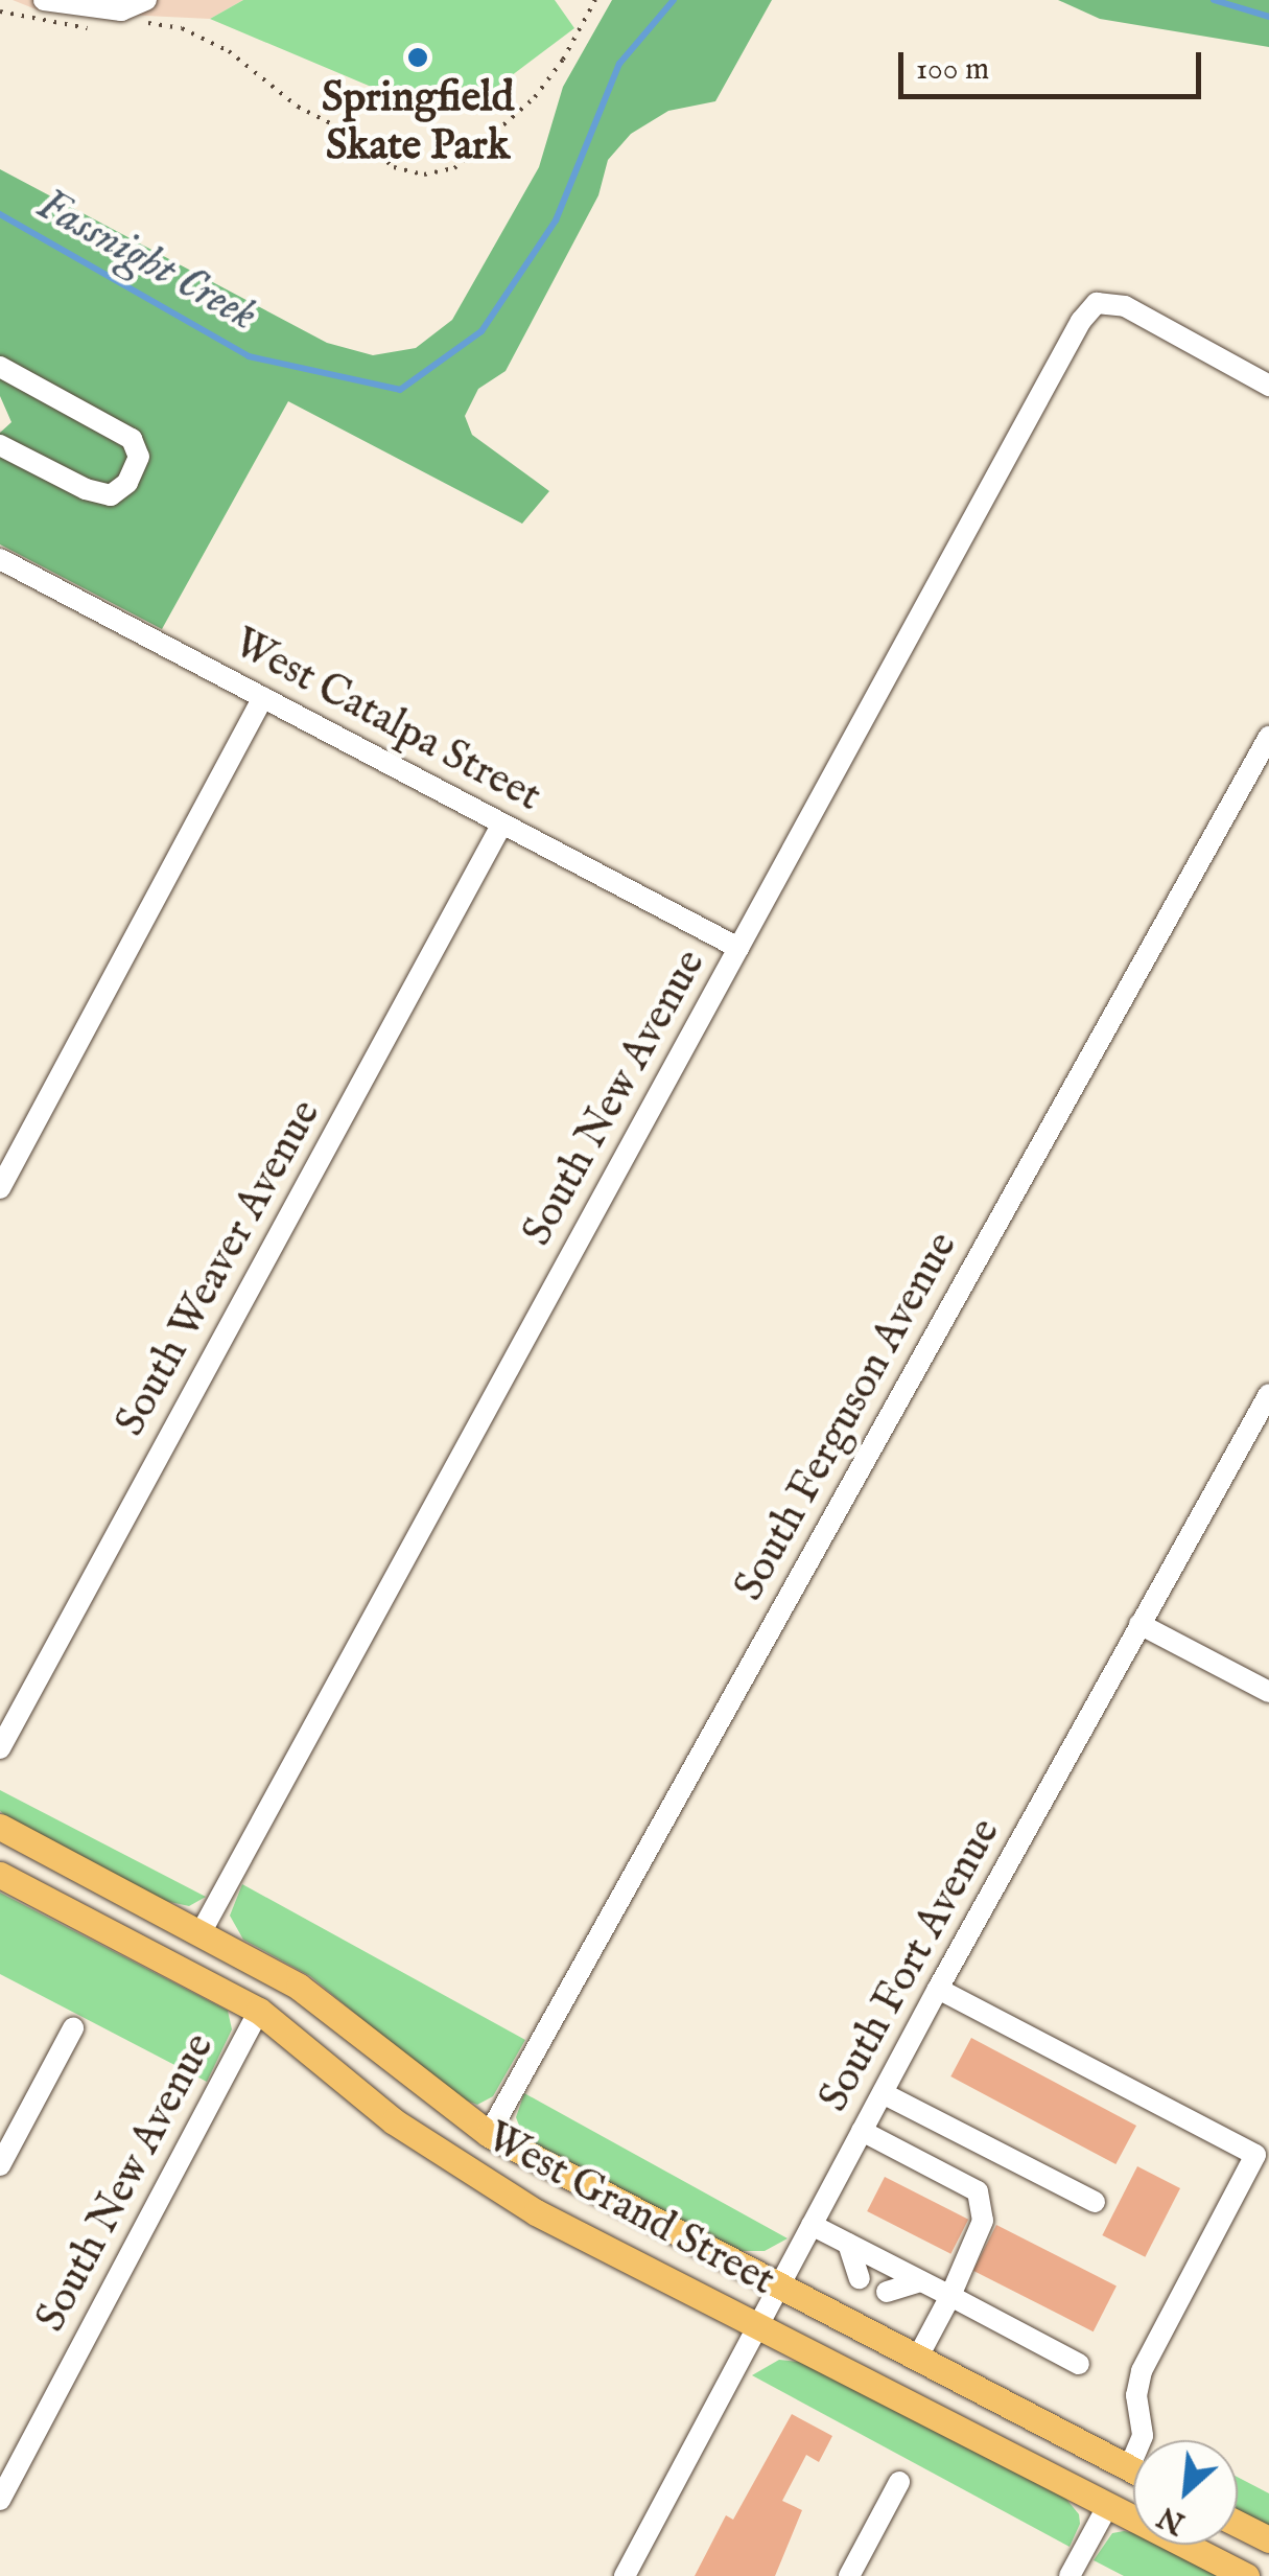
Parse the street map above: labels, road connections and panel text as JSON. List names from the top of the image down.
{
  "streets": {
    "main road": ["West Grand Street"],
    "street": [
      "West Catalpa Street",
      "South New Avenue",
      "South Weaver Avenue",
      "South Ferguson Avenue",
      "South Fort Avenue"
    ]
  },
  "crossings": [
    ["West Catalpa Street", "South New Avenue"],
    ["West Catalpa Street", "South Weaver Avenue"],
    ["South New Avenue", "West Grand Street"],
    ["South Ferguson Avenue", "West Grand Street"],
    ["South Fort Avenue", "West Grand Street"]
  ],
  "water": ["Fassnight Creek"],
  "places": ["Springfield Skate Park"],
  "scale_bar": "100 m",
  "north": "bottom left"
}
